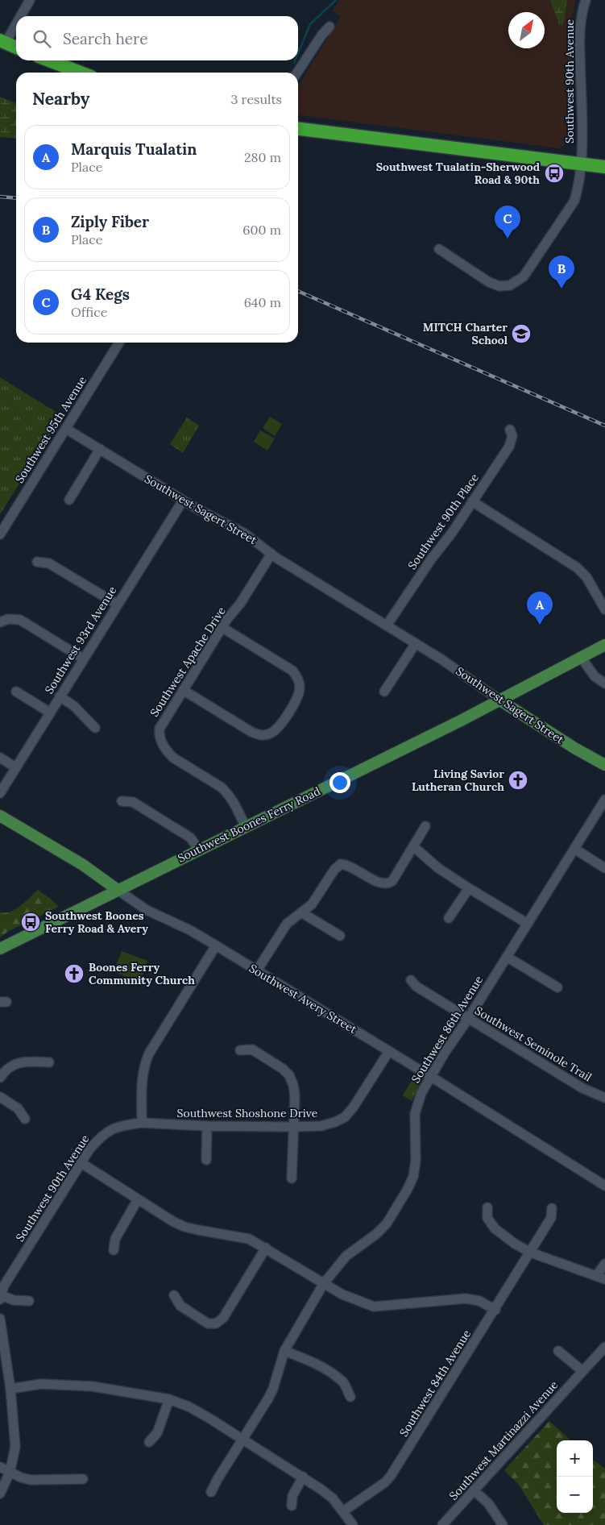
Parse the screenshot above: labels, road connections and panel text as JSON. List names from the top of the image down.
{
  "streets": {
    "main road": ["Southwest Sagert Street", "Southwest Boones Ferry Road", "Southwest Avery Street"],
    "street": [
      "Southwest 90th Avenue",
      "Southwest 95th Avenue",
      "Southwest 90th Place",
      "Southwest 93rd Avenue",
      "Southwest Apache Drive",
      "Southwest 86th Avenue",
      "Southwest Seminole Trail",
      "Southwest Shoshone Drive",
      "Southwest 84th Avenue",
      "Southwest Martinazzi Avenue"
    ]
  },
  "crossings": [
    ["Southwest 90th Avenue", "Southwest Shoshone Drive"],
    ["Southwest 95th Avenue", "Southwest Sagert Street"],
    ["Southwest Sagert Street", "Southwest 90th Place"],
    ["Southwest Sagert Street", "Southwest 93rd Avenue"],
    ["Southwest Sagert Street", "Southwest Apache Drive"],
    ["Southwest Sagert Street", "Southwest Boones Ferry Road"],
    ["Southwest Apache Drive", "Southwest Boones Ferry Road"],
    ["Southwest Boones Ferry Road", "Southwest Avery Street"],
    ["Southwest Avery Street", "Southwest 86th Avenue"],
    ["Southwest Avery Street", "Southwest Shoshone Drive"],
    ["Southwest 86th Avenue", "Southwest Seminole Trail"]
  ],
  "places": {
    "bus stop": ["Southwest Tualatin-Sherwood Road & 90th", "Southwest Boones Ferry Road & Avery"],
    "school or university": ["MITCH Charter School"],
    "church": ["Living Savior Lutheran Church", "Boones Ferry Community Church"]
  },
  "north": "top right",
  "page": {
    "search": "Search here",
    "heading": ["Nearby", "3 results"],
    "list": [
      {
        "mark": "A",
        "name": "Marquis Tualatin",
        "note": "Place",
        "value": "280 m"
      },
      {
        "mark": "B",
        "name": "Ziply Fiber",
        "note": "Place",
        "value": "600 m"
      },
      {
        "mark": "C",
        "name": "G4 Kegs",
        "note": "Office",
        "value": "640 m"
      }
    ],
    "pins": ["C", "B", "A"],
    "map_buttons": ["+", "−"]
  }
}
